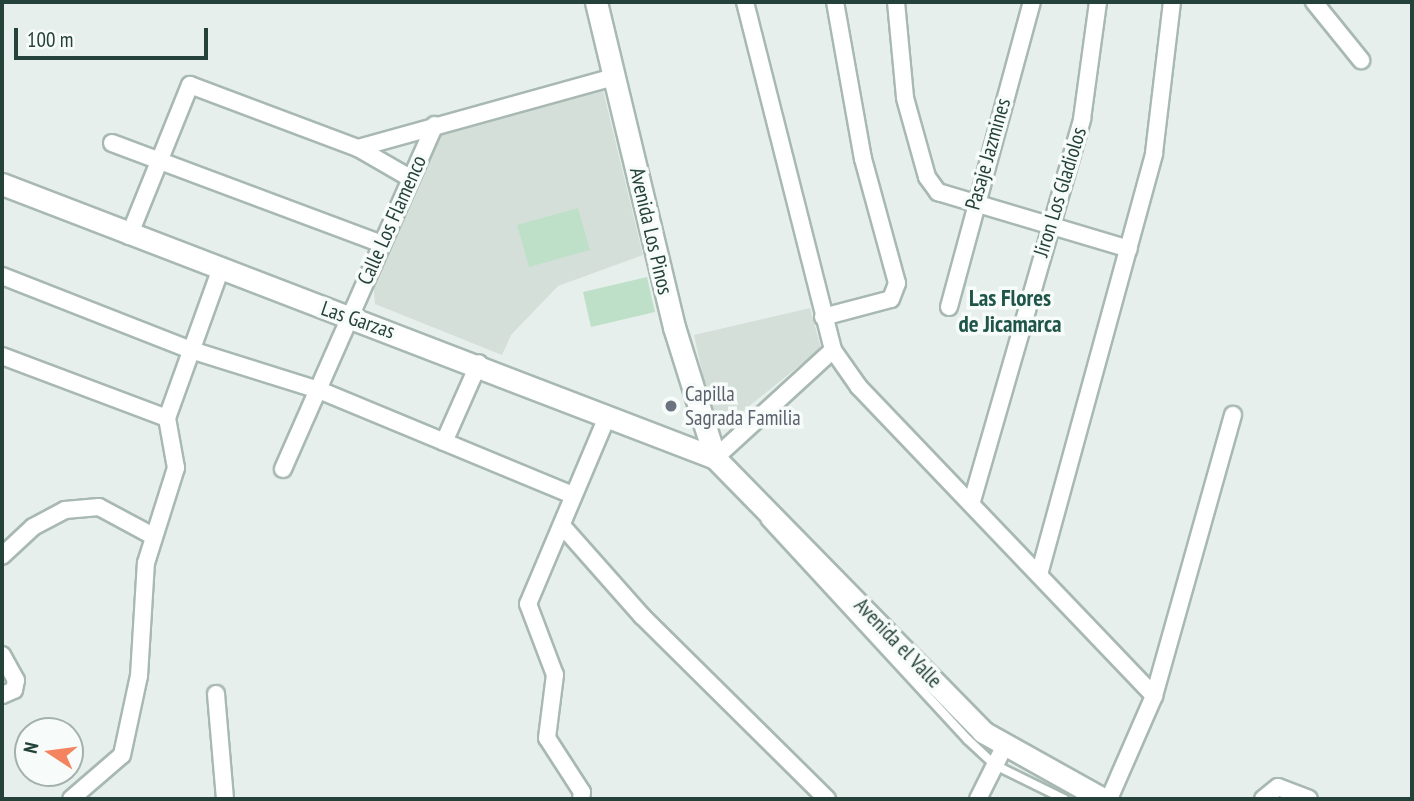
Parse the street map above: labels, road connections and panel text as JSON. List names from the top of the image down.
{
  "streets": {
    "street": [
      "Pasaje Jazmines",
      "Jiron Los Gladiolos",
      "Calle Los Flamenco",
      "Avenida Los Pinos",
      "Las Garzas",
      "Avenida el Valle"
    ]
  },
  "crossings": [
    ["Calle Los Flamenco", "Las Garzas"],
    ["Avenida Los Pinos", "Las Garzas"],
    ["Avenida Los Pinos", "Avenida el Valle"],
    ["Las Garzas", "Avenida el Valle"]
  ],
  "districts": ["Las Flores de Jicamarca"],
  "places": ["Capilla Sagrada Familia"],
  "scale_bar": "100 m",
  "north": "left"
}
